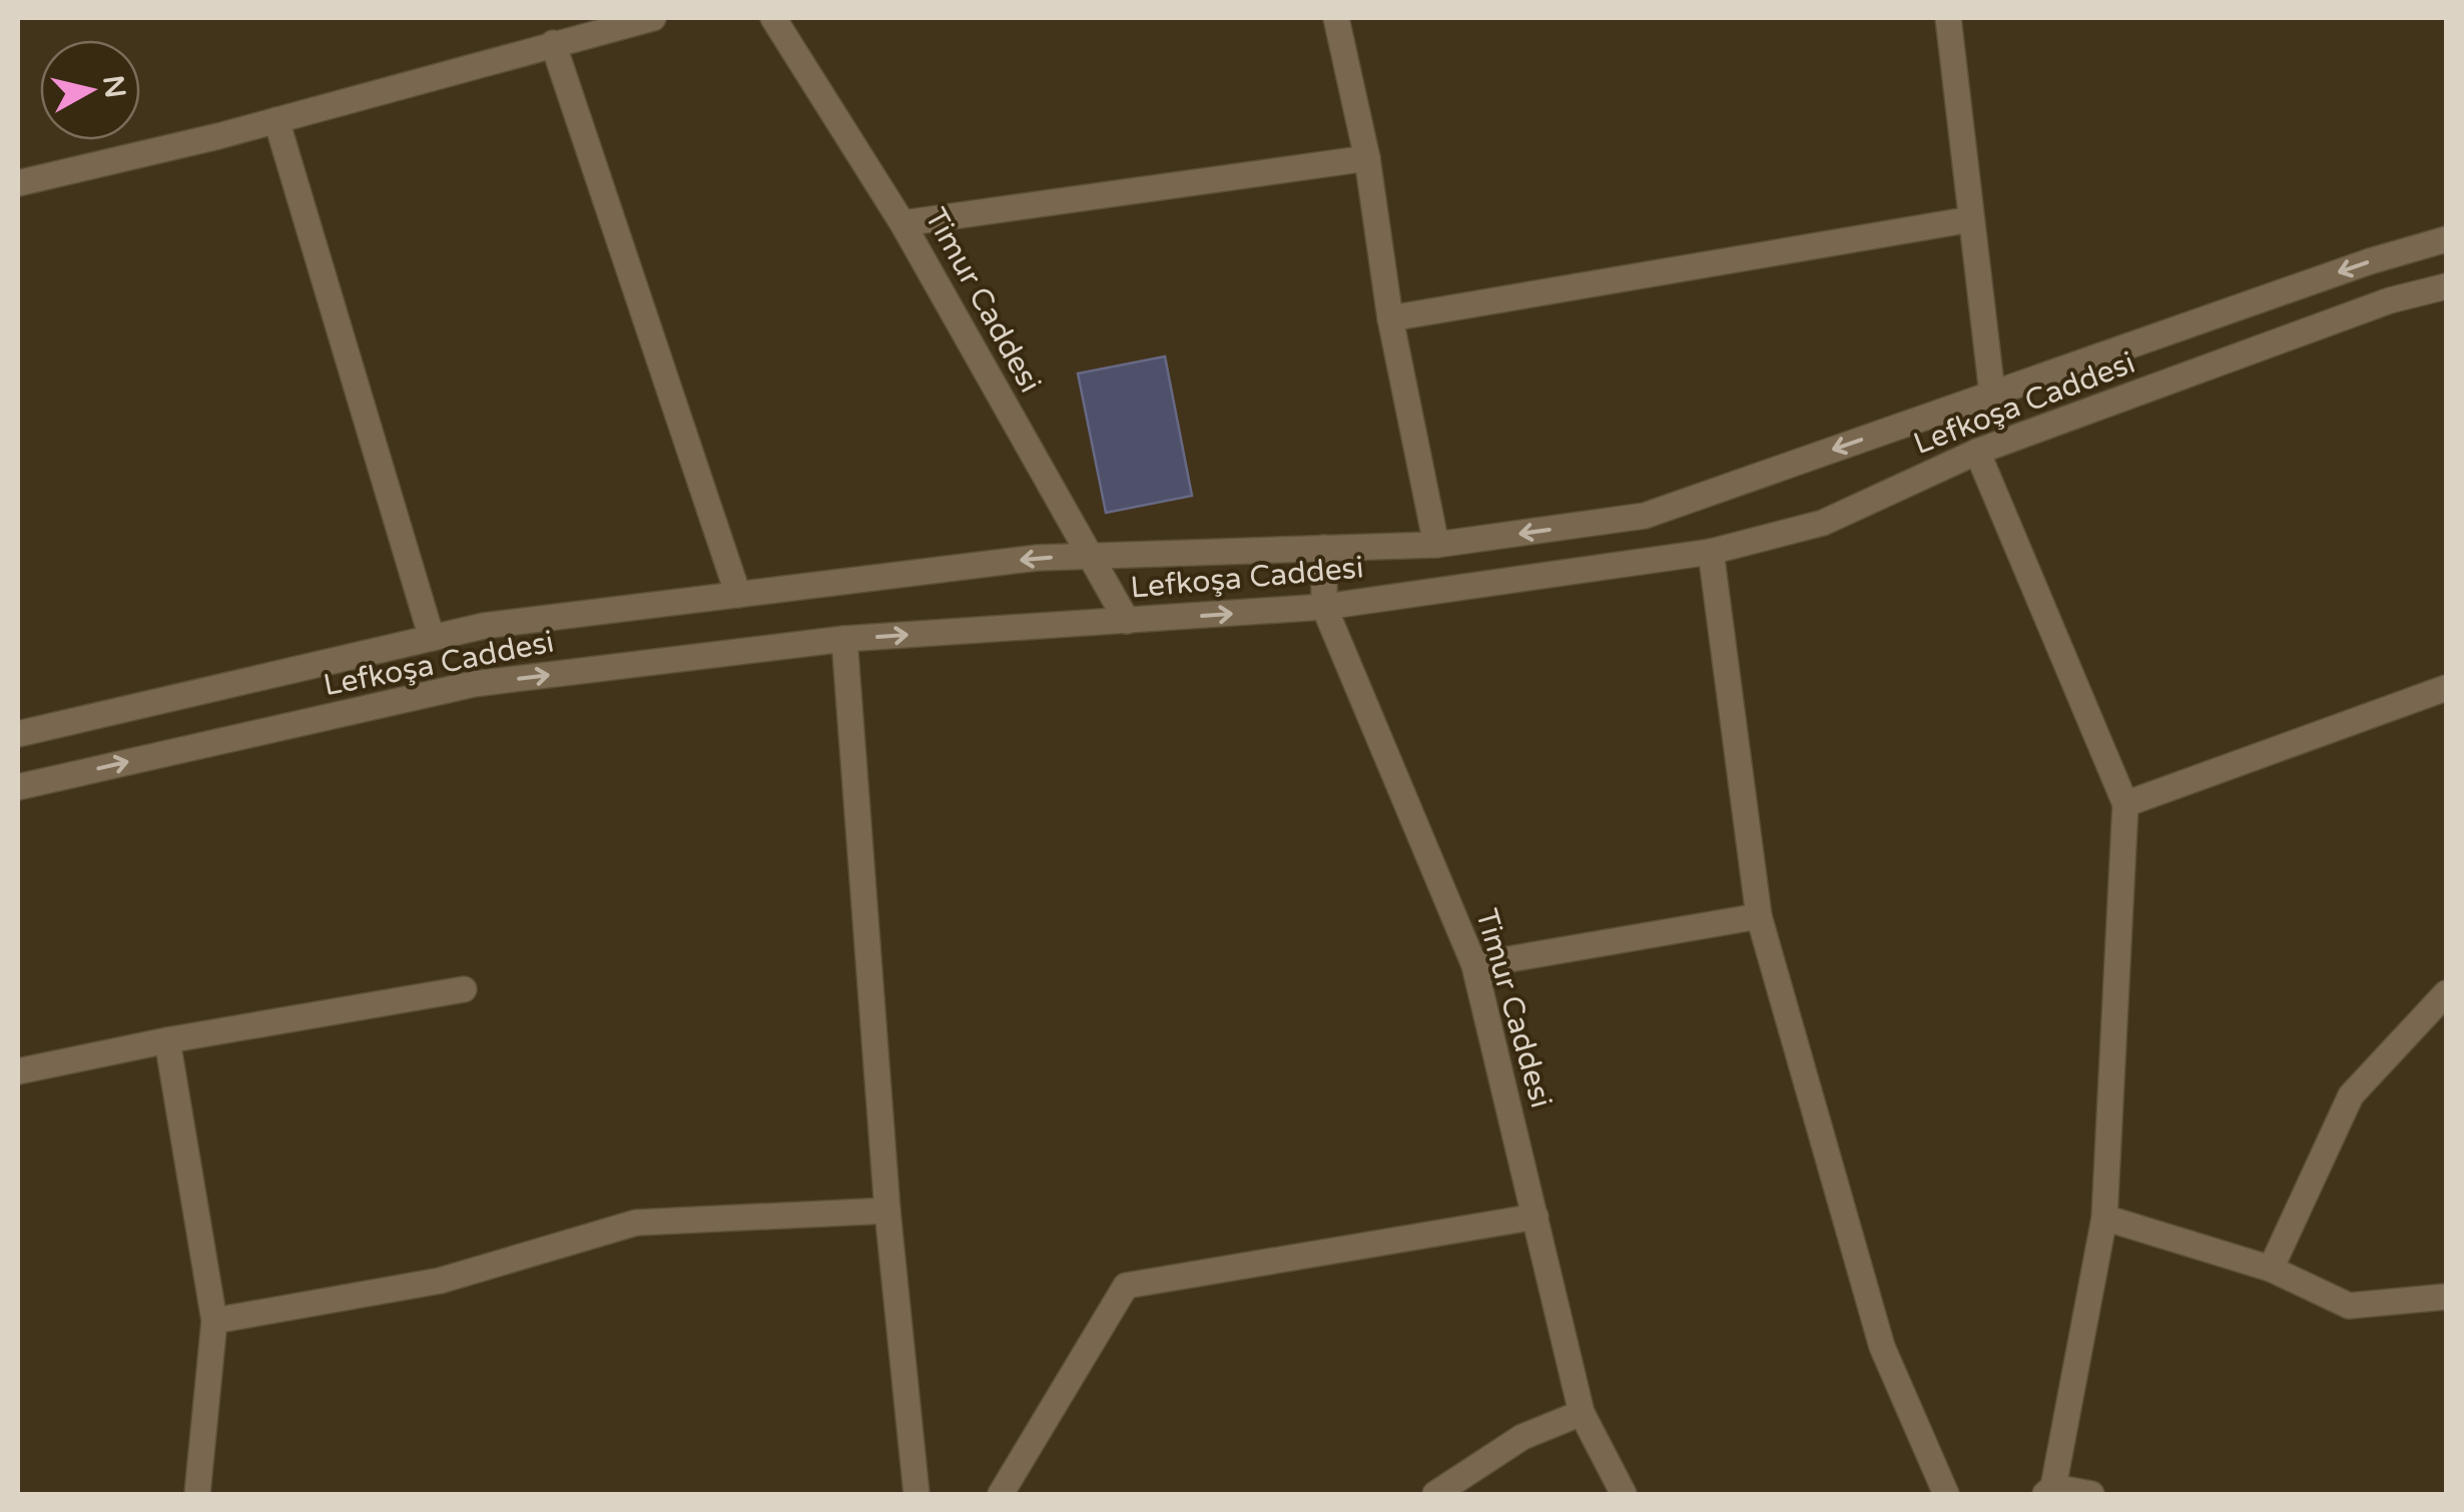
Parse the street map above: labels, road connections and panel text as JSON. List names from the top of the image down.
{
  "streets": {
    "street": ["Timur Caddesi", "Lefkoşa Caddesi"]
  },
  "crossings": [
    ["Timur Caddesi", "Lefkoşa Caddesi"]
  ],
  "north": "right"
}
